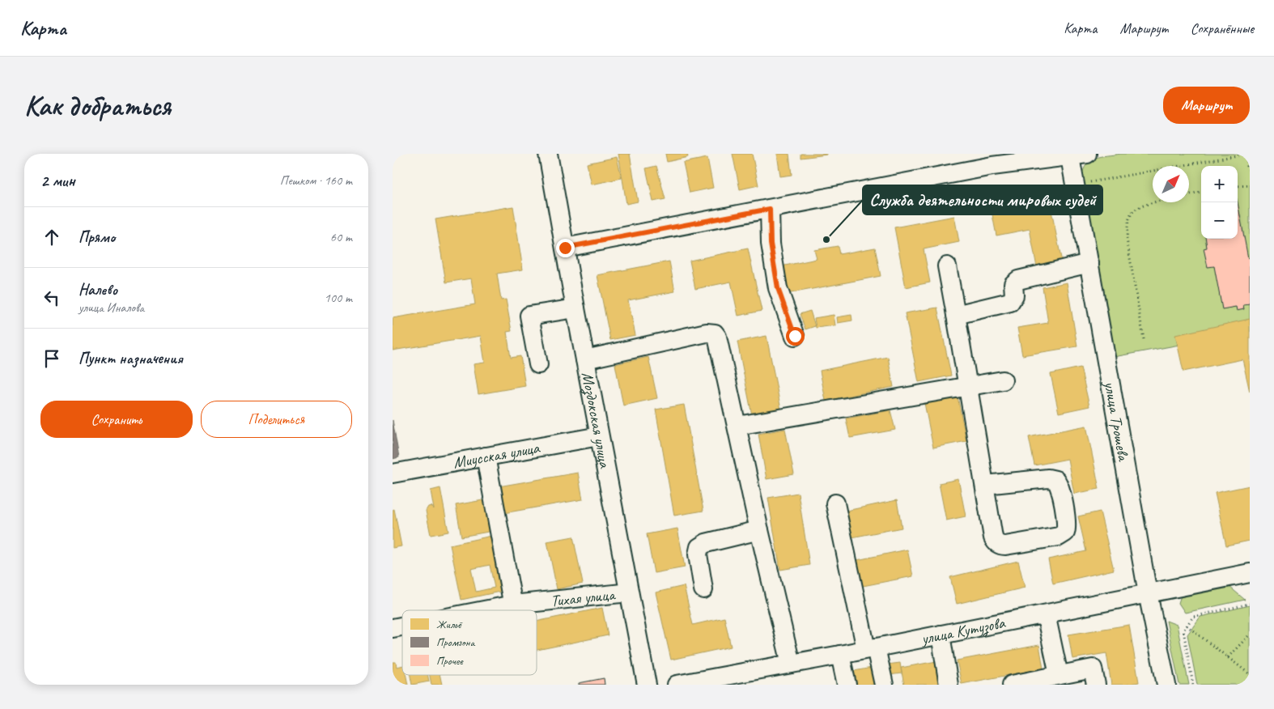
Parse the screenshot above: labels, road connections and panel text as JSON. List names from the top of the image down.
{
  "streets": {
    "street": [
      "Моздокская улица",
      "улица Трошева",
      "Миусская улица",
      "Тихая улица",
      "улица Кутузова"
    ]
  },
  "crossings": [
    ["Моздокская улица", "Миусская улица"],
    ["Моздокская улица", "Тихая улица"],
    ["улица Трошева", "улица Кутузова"]
  ],
  "places": ["Служба деятельности мировых судей"],
  "legend": ["Жильё", "Промзона", "Прочее"],
  "north": "top right",
  "page": {
    "header": "Карта",
    "nav": ["Карта", "Маршрут", "Сохранённые"],
    "buttons": [
      "Маршрут",
      ["Сохранить", "Поделиться"]
    ],
    "title": "Как добраться",
    "heading": ["2 мин", "Пешком · 160 m"],
    "map_buttons": ["+", "−"],
    "list": [
      ["Прямо", "60 m"],
      ["Налево", "улица Иналова", "100 m"],
      "Пункт назначения"
    ]
  }
}
